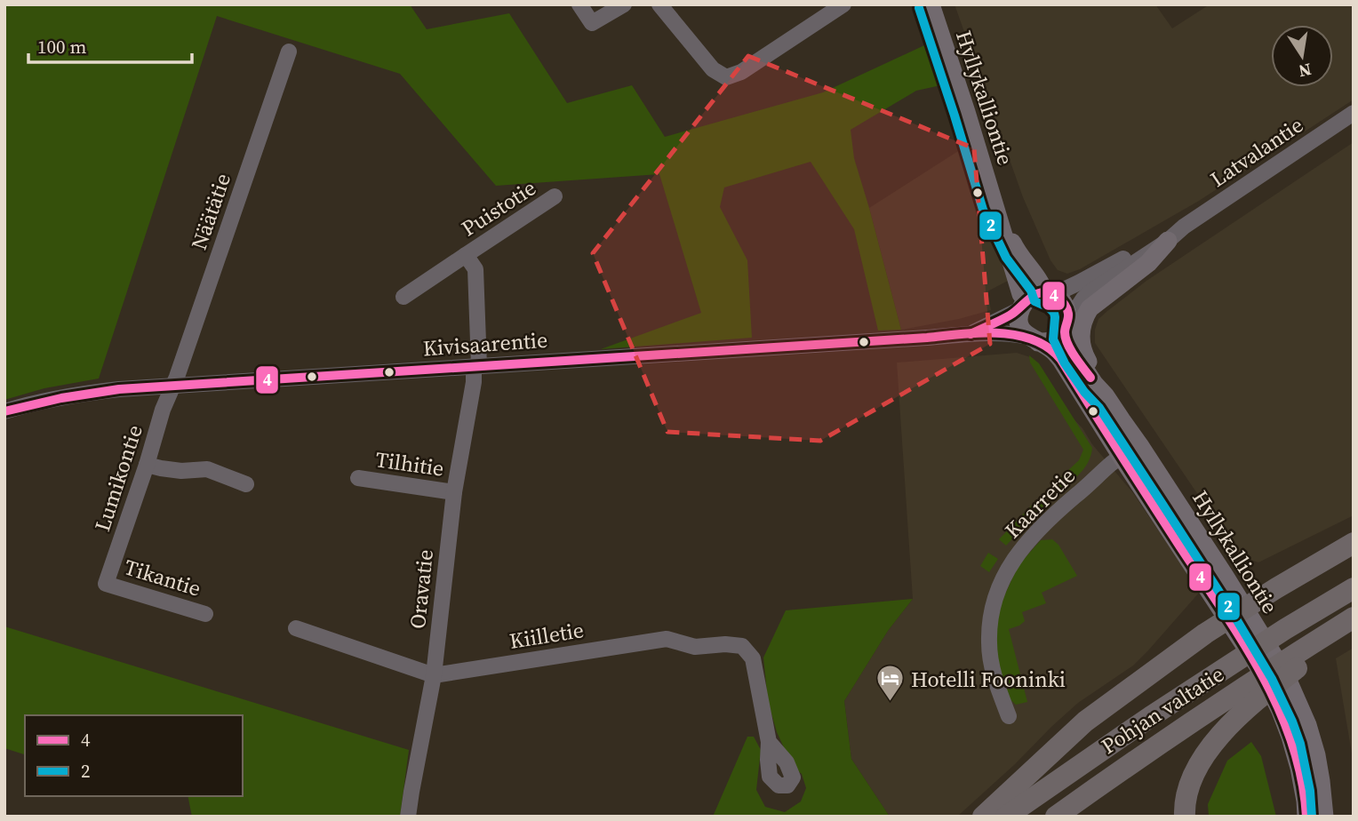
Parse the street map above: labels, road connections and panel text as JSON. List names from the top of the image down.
{
  "streets": {
    "highway": ["Pohjan valtatie"],
    "main road": ["Hyllykalliontie"],
    "street": [
      "Latvalantie",
      "Puistotie",
      "Näätätie",
      "Kivisaarentie",
      "Tilhitie",
      "Lumikontie",
      "Kaarretie",
      "Tikantie",
      "Oravatie",
      "Kiilletie"
    ]
  },
  "crossings": [
    ["Hyllykalliontie", "Latvalantie"],
    ["Hyllykalliontie", "Kivisaarentie"],
    ["Hyllykalliontie", "Kaarretie"],
    ["Latvalantie", "Kivisaarentie"],
    ["Puistotie", "Kivisaarentie"],
    ["Puistotie", "Oravatie"],
    ["Näätätie", "Kivisaarentie"],
    ["Näätätie", "Lumikontie"],
    ["Kivisaarentie", "Lumikontie"],
    ["Kivisaarentie", "Oravatie"],
    ["Tilhitie", "Oravatie"],
    ["Lumikontie", "Tikantie"],
    ["Oravatie", "Kiilletie"]
  ],
  "places": {
    "hotel": ["Hotelli Fooninki"]
  },
  "lines": ["transit line 2", "transit line 4"],
  "legend": ["4", "2"],
  "scale_bar": "100 m",
  "north": "bottom"
}
